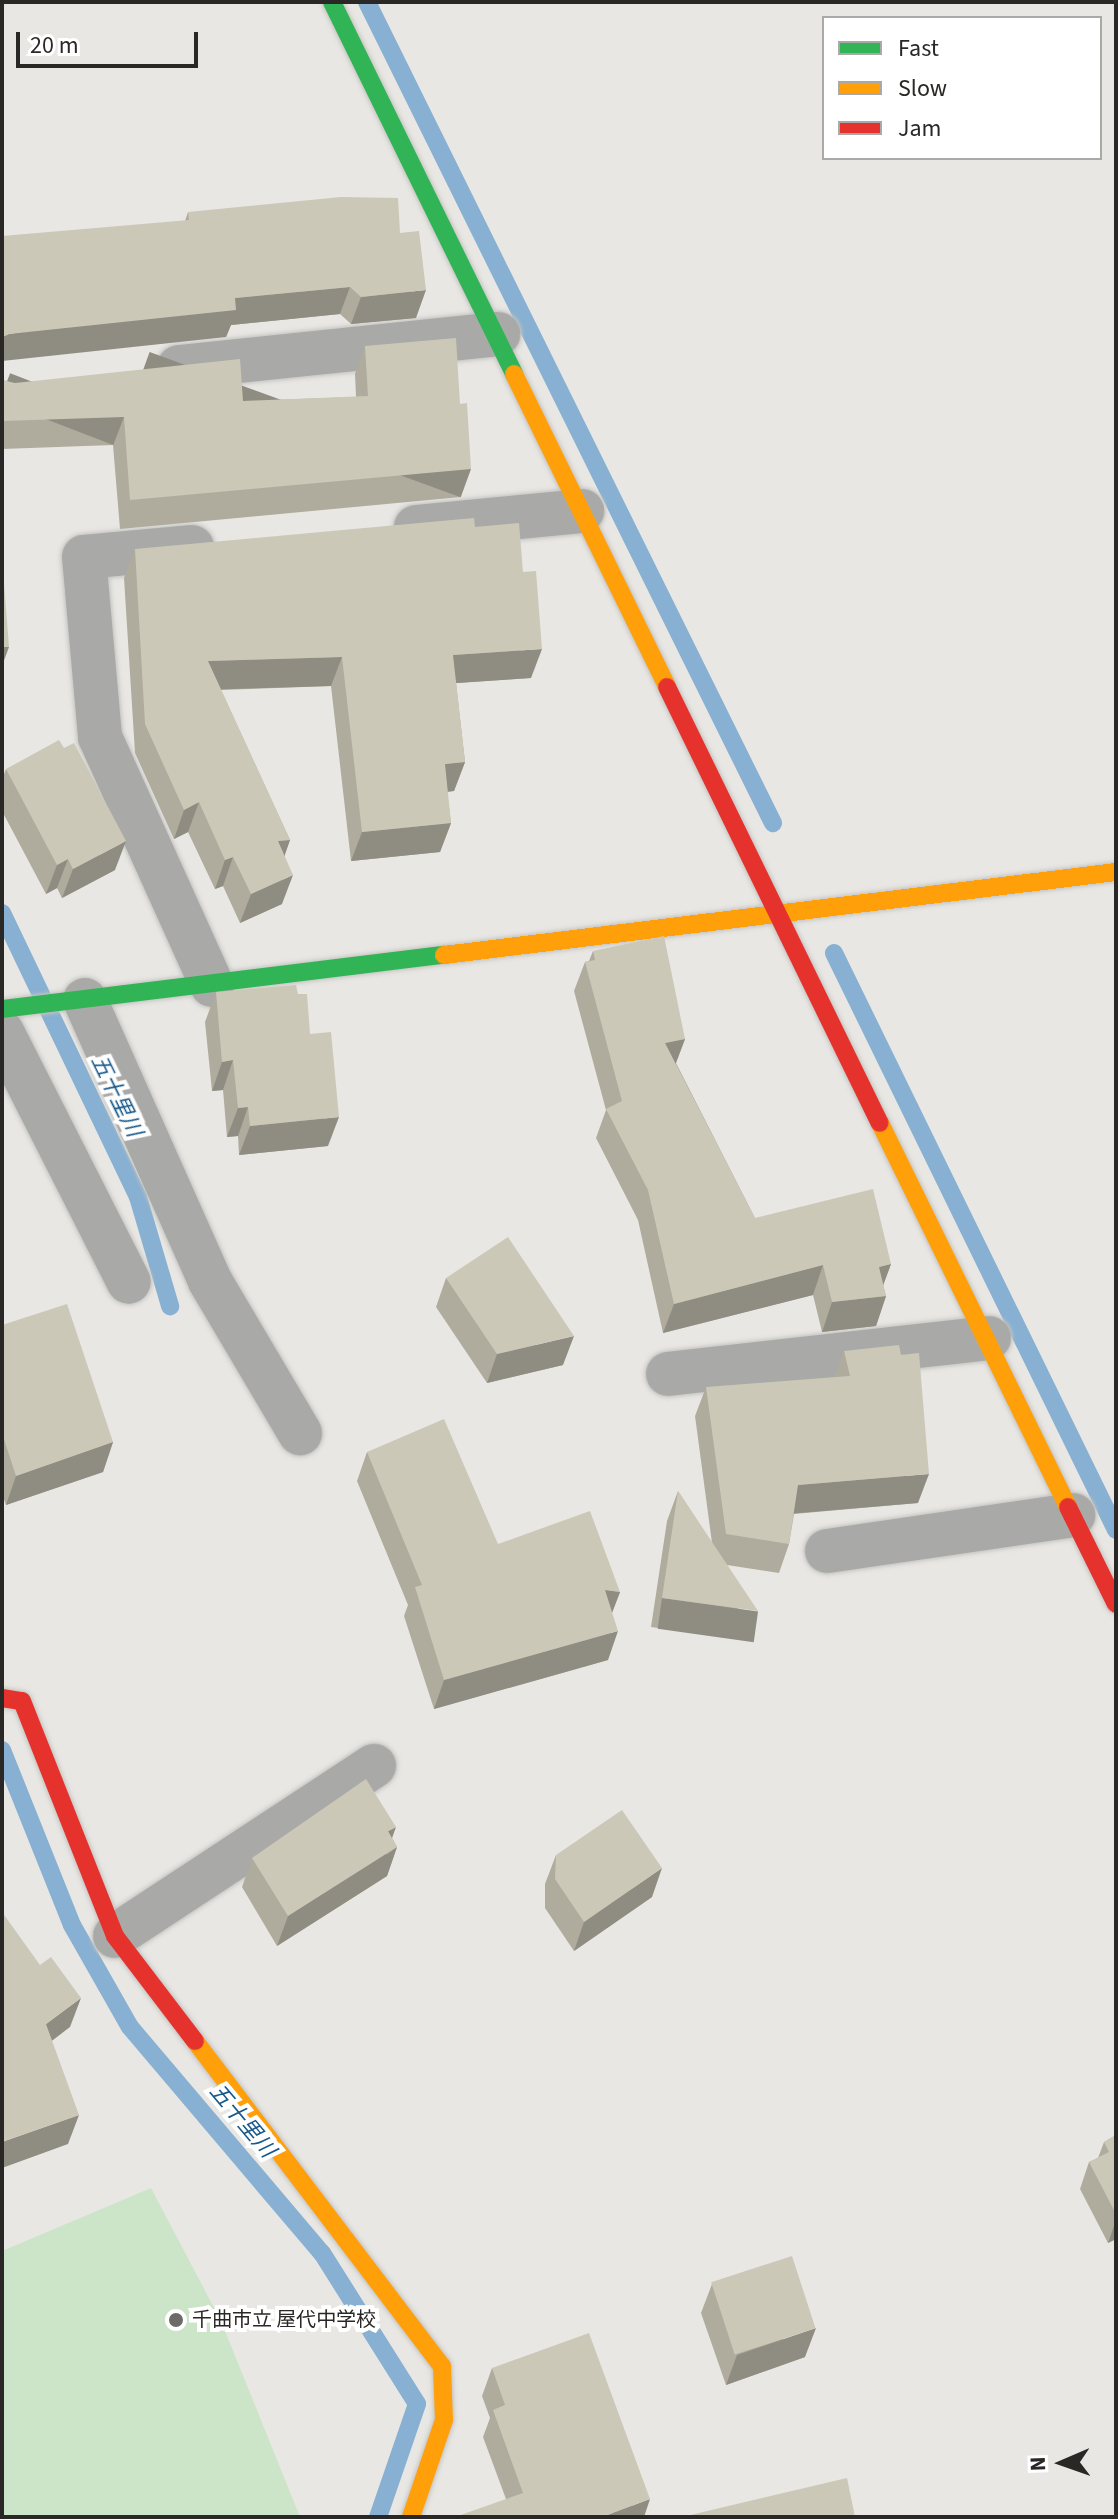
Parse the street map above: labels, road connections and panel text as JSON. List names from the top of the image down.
{
  "water": ["五十里川"],
  "places": ["千曲市立 屋代中学校"],
  "legend": ["Fast", "Slow", "Jam"],
  "scale_bar": "20 m",
  "north": "left"
}
